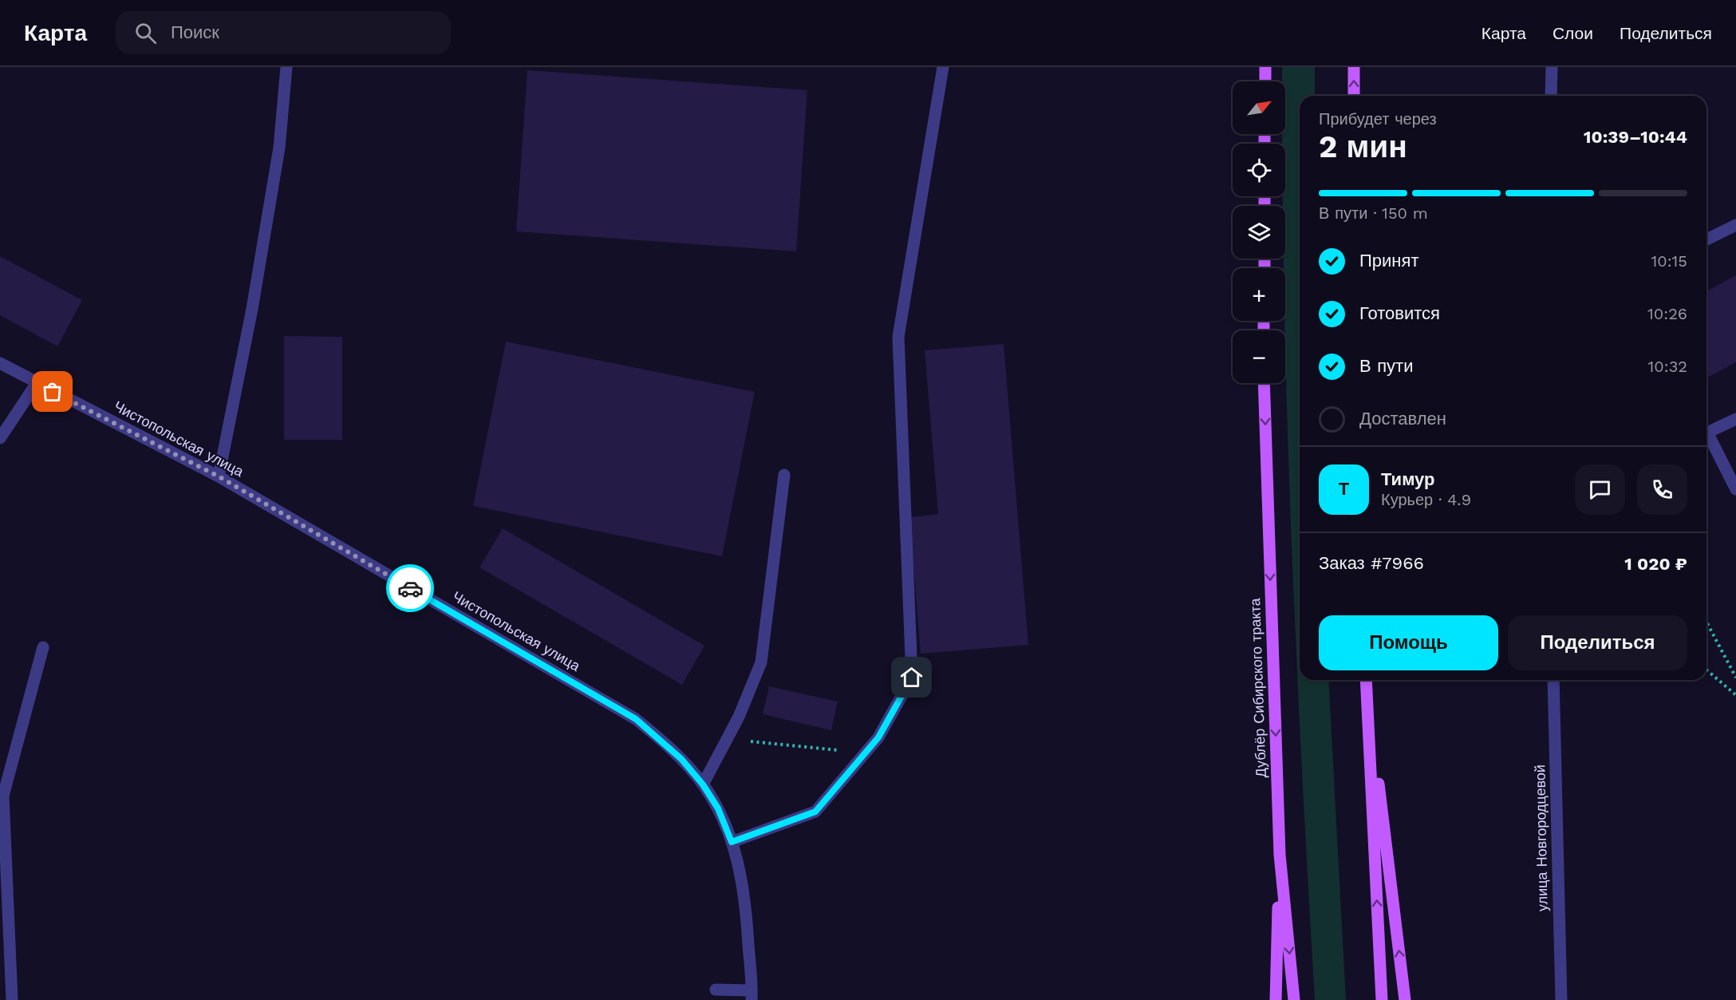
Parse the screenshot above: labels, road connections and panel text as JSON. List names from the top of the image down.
{
  "streets": {
    "main road": ["Дублёр Сибирского тракта"],
    "street": ["Чистопольская улица", "улица Новгородцевой"]
  },
  "north": "top right",
  "page": {
    "header": "Карта",
    "search": "Поиск",
    "nav": ["Карта", "Слои", "Поделиться"],
    "map_buttons": ["+", "−"],
    "heading": ["2 мин", "Прибудет через", "10:39–10:44"],
    "panel": [
      "Тимур",
      "Курьер · 4.9",
      "Заказ #7966",
      "1 020 ₽"
    ],
    "bar": "В пути · 150 m",
    "list": [
      ["Принят", "10:15"],
      ["Готовится", "10:26"],
      ["В пути", "10:32"],
      "Доставлен"
    ],
    "round": "Т",
    "buttons": ["Помощь", "Поделиться"]
  }
}
